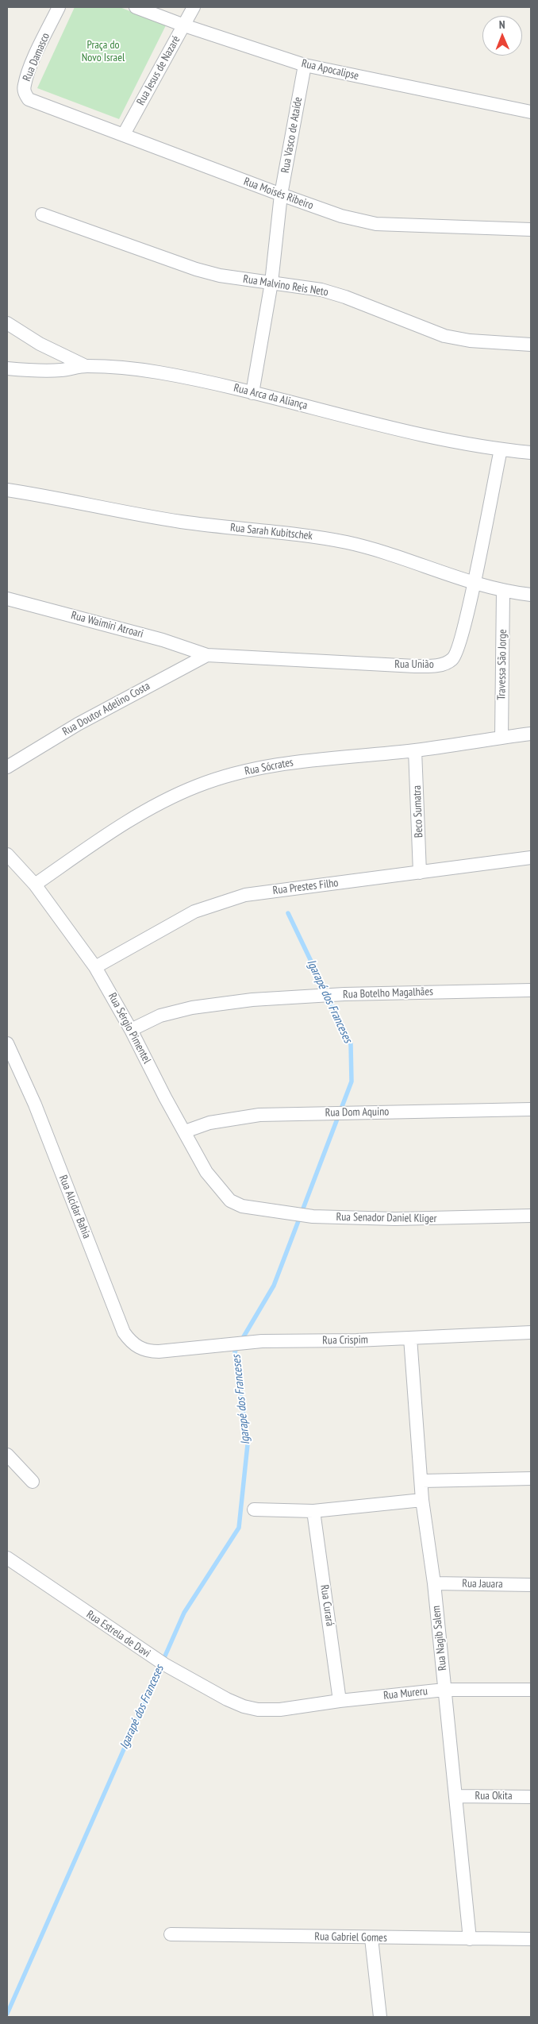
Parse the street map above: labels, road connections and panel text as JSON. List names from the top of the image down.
{
  "streets": {
    "street": [
      "Rua Damasco",
      "Rua Apocalipse",
      "Rua Jesus de Nazaré",
      "Rua Vasco de Ataíde",
      "Rua Moisés Ribeiro",
      "Rua Malvino Reis Neto",
      "Rua Arca da Aliança",
      "Rua Sarah Kubitschek",
      "Rua Waimiri Atroari",
      "Rua União",
      "Travessa São Jorge",
      "Rua Doutor Adelino Costa",
      "Rua Sócrates",
      "Beco Sumatra",
      "Rua Prestes Filho",
      "Rua Botelho Magalhães",
      "Rua Sérgio Pimentel",
      "Rua Dom Aquino",
      "Rua Alcidar Bahia",
      "Rua Senador Daniel Kliger",
      "Rua Crispim",
      "Rua Jauara",
      "Rua Curará",
      "Rua Estrela de Davi",
      "Rua Nagib Salem",
      "Rua Mureru",
      "Rua Okita",
      "Rua Gabriel Gomes"
    ]
  },
  "crossings": [
    ["Rua Damasco", "Rua Moisés Ribeiro"],
    ["Rua Apocalipse", "Rua Jesus de Nazaré"],
    ["Rua Apocalipse", "Rua Vasco de Ataíde"],
    ["Rua Jesus de Nazaré", "Rua Moisés Ribeiro"],
    ["Rua Vasco de Ataíde", "Rua Moisés Ribeiro"],
    ["Rua Vasco de Ataíde", "Rua Malvino Reis Neto"],
    ["Rua Vasco de Ataíde", "Rua Arca da Aliança"],
    ["Rua Arca da Aliança", "Rua União"],
    ["Rua Sarah Kubitschek", "Rua União"],
    ["Rua Sarah Kubitschek", "Travessa São Jorge"],
    ["Rua Waimiri Atroari", "Rua União"],
    ["Rua Waimiri Atroari", "Rua Doutor Adelino Costa"],
    ["Rua União", "Rua Doutor Adelino Costa"],
    ["Travessa São Jorge", "Rua Sócrates"],
    ["Rua Sócrates", "Beco Sumatra"],
    ["Rua Sócrates", "Rua Sérgio Pimentel"],
    ["Beco Sumatra", "Rua Prestes Filho"],
    ["Rua Prestes Filho", "Rua Sérgio Pimentel"],
    ["Rua Botelho Magalhães", "Rua Sérgio Pimentel"],
    ["Rua Sérgio Pimentel", "Rua Dom Aquino"],
    ["Rua Sérgio Pimentel", "Rua Senador Daniel Kliger"],
    ["Rua Alcidar Bahia", "Rua Crispim"],
    ["Rua Crispim", "Rua Nagib Salem"],
    ["Rua Jauara", "Rua Nagib Salem"],
    ["Rua Curará", "Rua Mureru"],
    ["Rua Estrela de Davi", "Rua Mureru"],
    ["Rua Nagib Salem", "Rua Mureru"],
    ["Rua Nagib Salem", "Rua Okita"],
    ["Rua Nagib Salem", "Rua Gabriel Gomes"]
  ],
  "water": ["Igarapé dos Franceses"],
  "parks": ["Praça do Novo Israel"],
  "north": "top"
}
